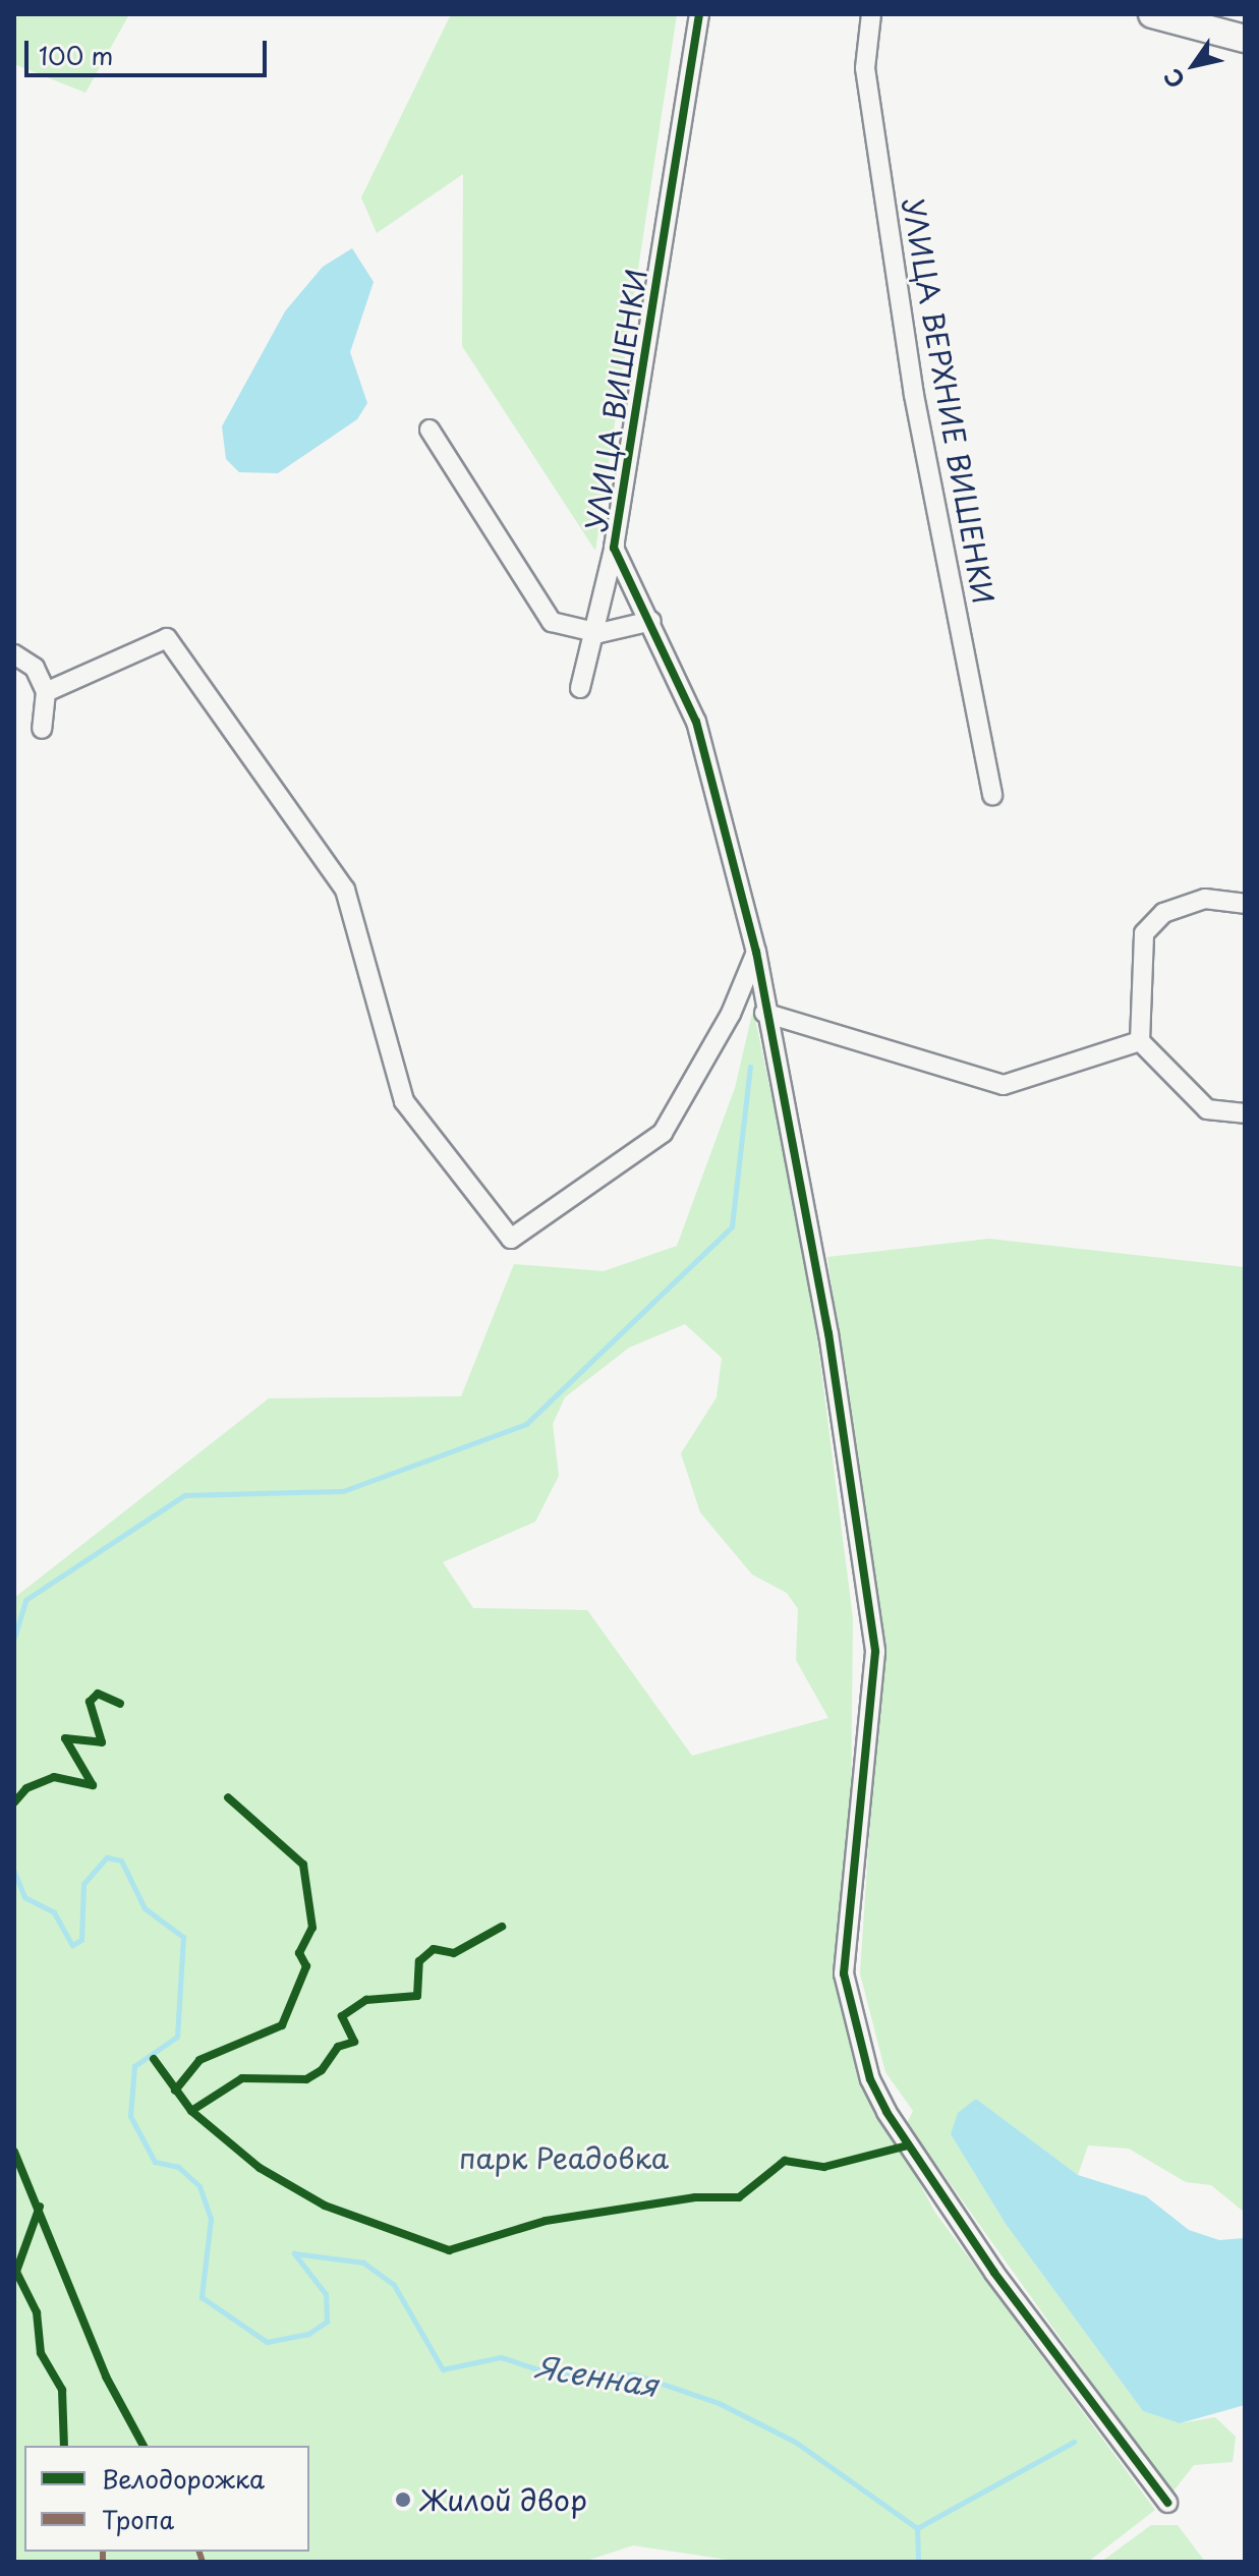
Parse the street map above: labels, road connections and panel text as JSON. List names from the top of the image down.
{
  "streets": {
    "street": ["УЛИЦА ВИШЕНКИ", "УЛИЦА ВЕРХНИЕ ВИШЕНКИ"]
  },
  "water": ["Ясенная"],
  "parks": ["парк Реадовка"],
  "places": ["Жилой двор"],
  "legend": ["Велодорожка", "Тропа"],
  "scale_bar": "100 m",
  "north": "bottom left"
}
